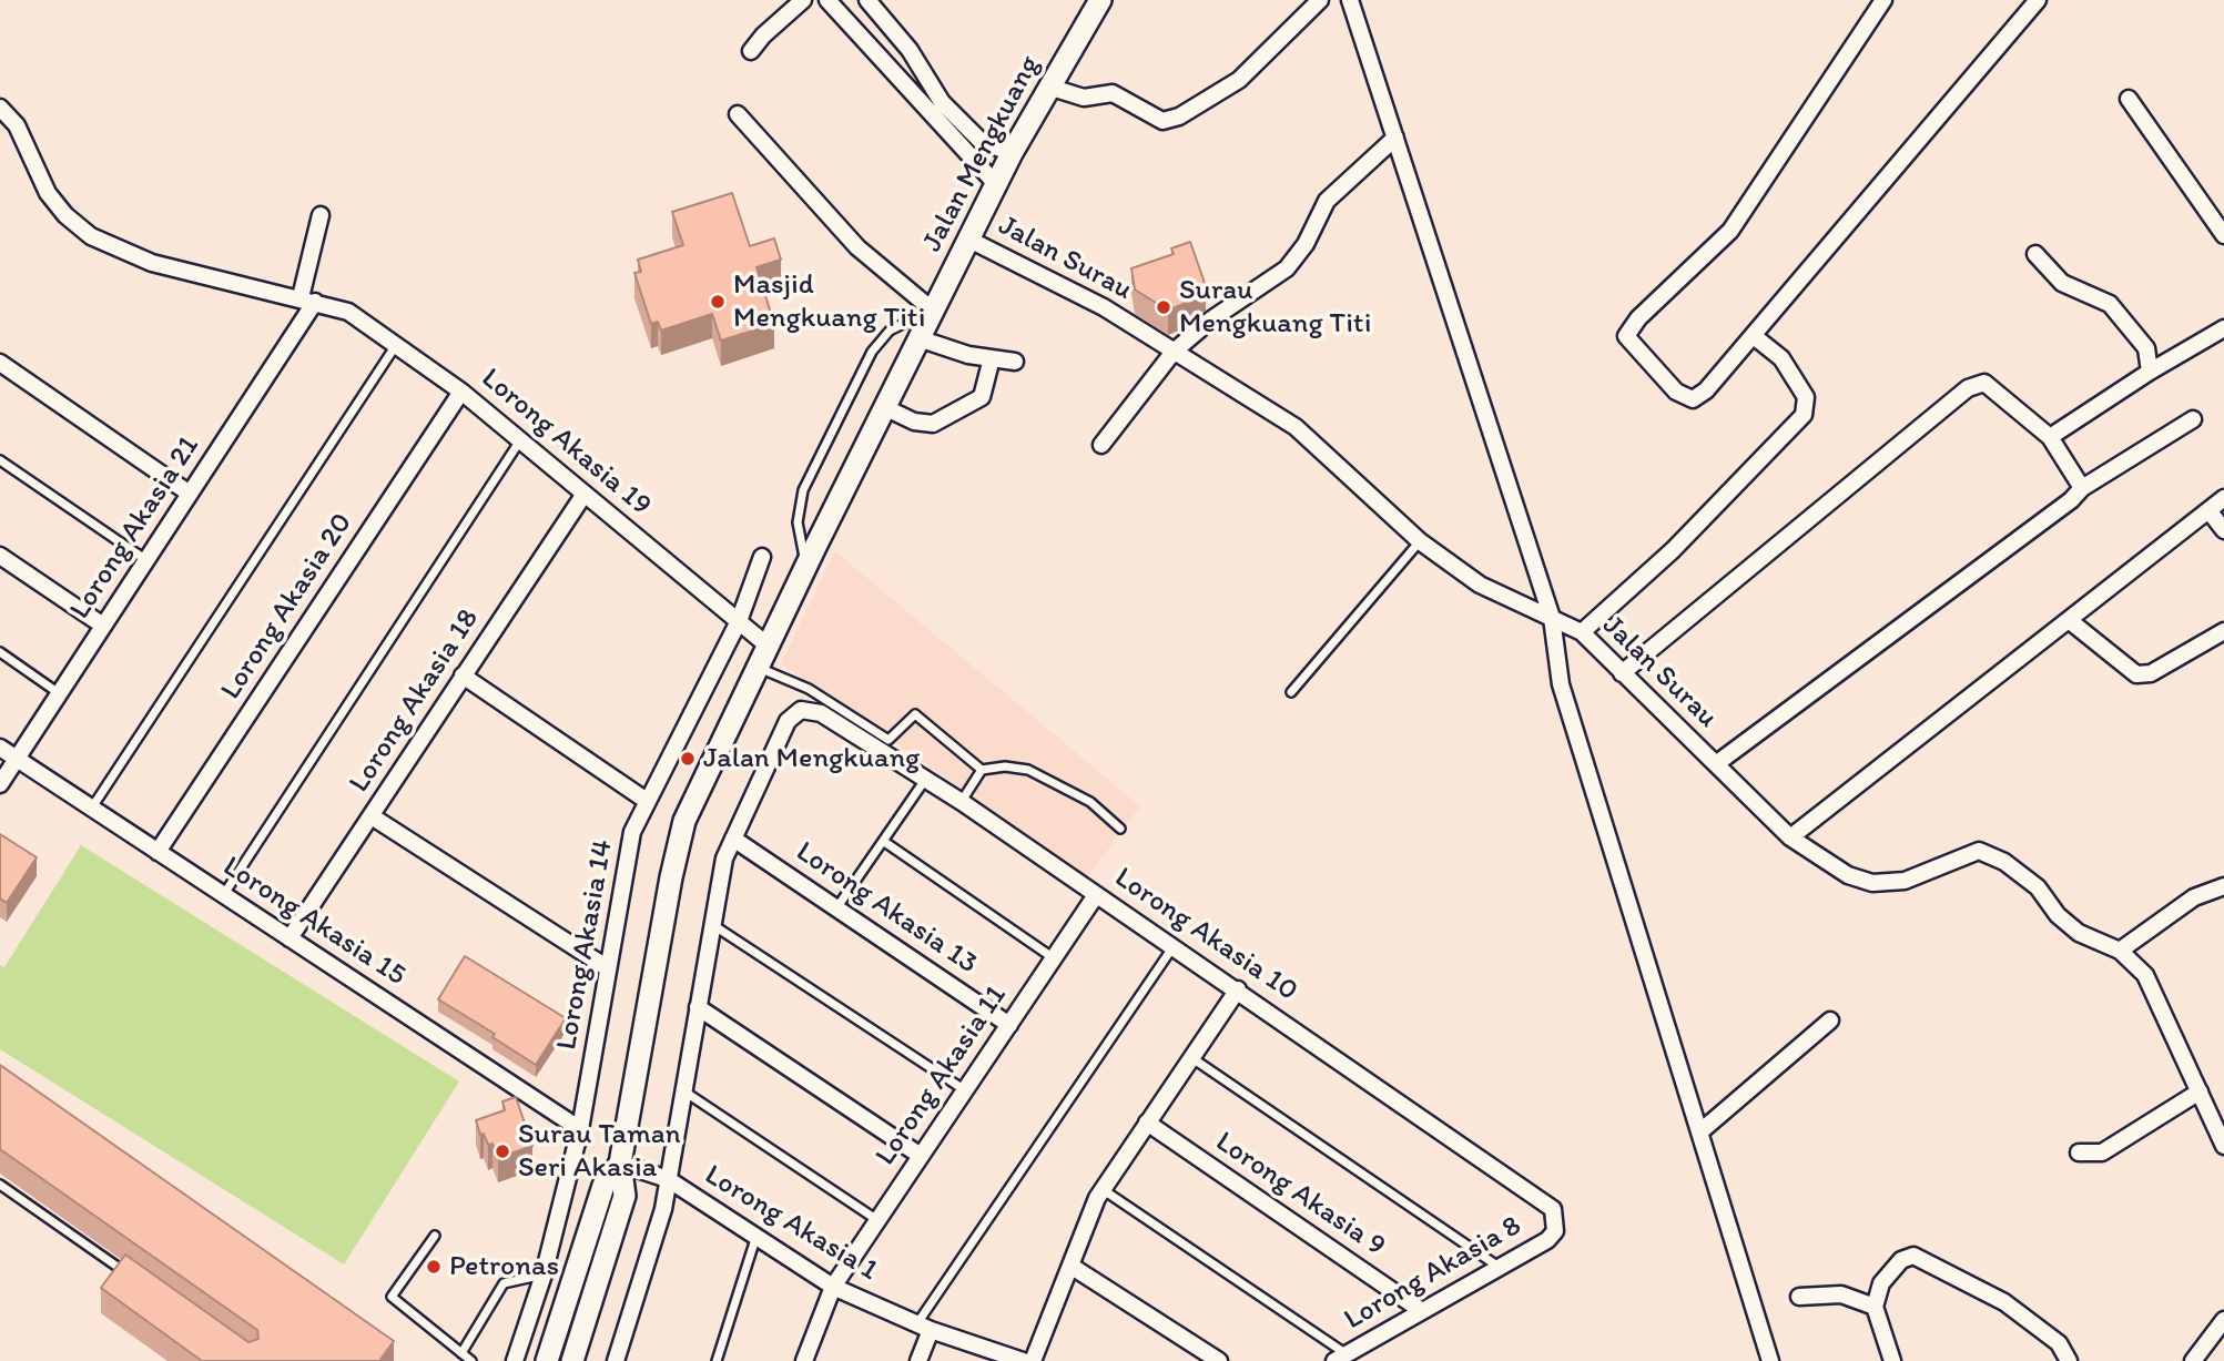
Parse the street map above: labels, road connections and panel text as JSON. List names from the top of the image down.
{
  "streets": {
    "main road": ["Jalan Mengkuang"],
    "street": [
      "Jalan Surau",
      "Lorong Akasia 19",
      "Lorong Akasia 21",
      "Lorong Akasia 20",
      "Lorong Akasia 18",
      "Lorong Akasia 13",
      "Lorong Akasia 15",
      "Lorong Akasia 10",
      "Lorong Akasia 14",
      "Lorong Akasia 11",
      "Lorong Akasia 9",
      "Lorong Akasia 1",
      "Lorong Akasia 8"
    ]
  },
  "crossings": [
    ["Jalan Mengkuang", "Jalan Surau"],
    ["Jalan Mengkuang", "Lorong Akasia 19"],
    ["Jalan Mengkuang", "Lorong Akasia 1"],
    ["Lorong Akasia 19", "Lorong Akasia 21"],
    ["Lorong Akasia 19", "Lorong Akasia 20"],
    ["Lorong Akasia 19", "Lorong Akasia 18"],
    ["Lorong Akasia 19", "Lorong Akasia 14"],
    ["Lorong Akasia 21", "Lorong Akasia 15"],
    ["Lorong Akasia 20", "Lorong Akasia 15"],
    ["Lorong Akasia 18", "Lorong Akasia 15"],
    ["Lorong Akasia 13", "Lorong Akasia 10"],
    ["Lorong Akasia 13", "Lorong Akasia 11"],
    ["Lorong Akasia 15", "Lorong Akasia 14"],
    ["Lorong Akasia 10", "Lorong Akasia 11"],
    ["Lorong Akasia 10", "Lorong Akasia 8"],
    ["Lorong Akasia 11", "Lorong Akasia 1"],
    ["Lorong Akasia 9", "Lorong Akasia 8"]
  ],
  "places": [
    "Masjid Mengkuang Titi",
    "Surau Mengkuang Titi",
    "Jalan Mengkuang",
    "Surau Taman Seri Akasia",
    "Petronas"
  ]
}
